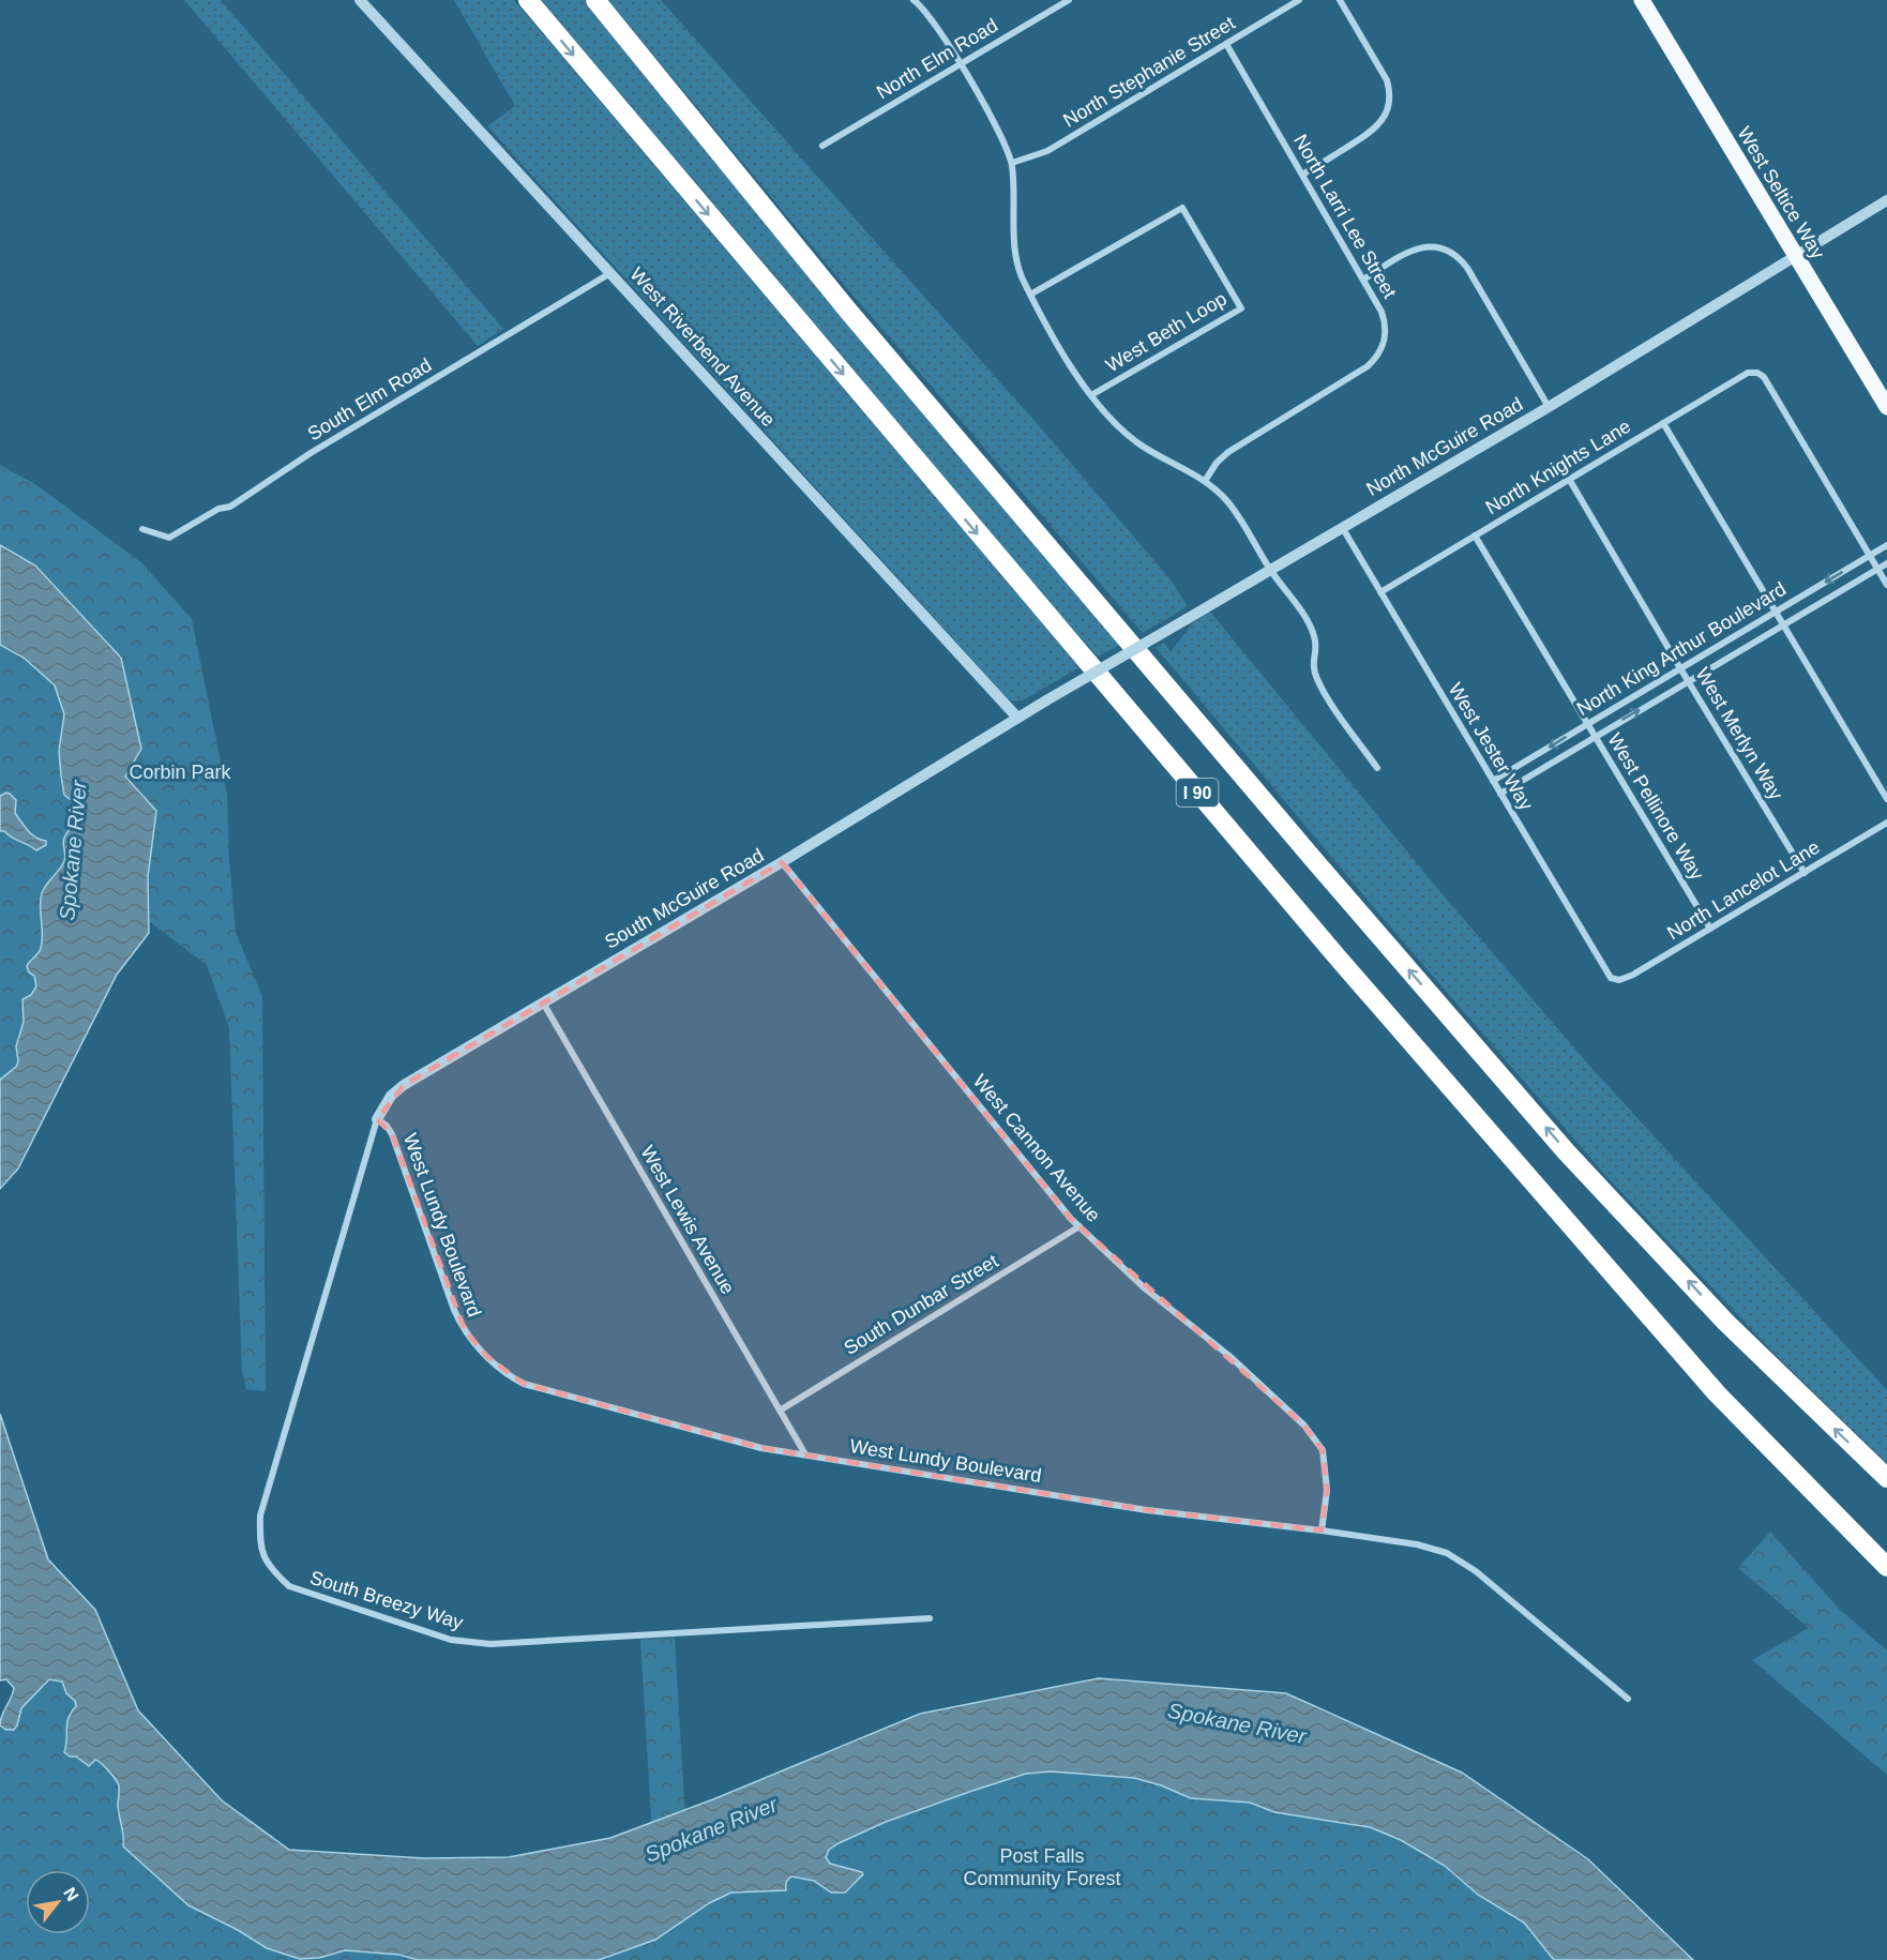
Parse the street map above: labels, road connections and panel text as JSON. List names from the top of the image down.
{
  "streets": {
    "highway": ["I 90"],
    "main road": ["West Seltice Way"],
    "street": [
      "North Elm Road",
      "North Stephanie Street",
      "North Larri Lee Street",
      "West Beth Loop",
      "West Riverbend Avenue",
      "South Elm Road",
      "North McGuire Road",
      "North Knights Lane",
      "North King Arthur Boulevard",
      "West Merlyn Way",
      "West Jester Way",
      "West Pellinore Way",
      "North Lancelot Lane",
      "South McGuire Road",
      "West Cannon Avenue",
      "West Lewis Avenue",
      "West Lundy Boulevard",
      "South Dunbar Street",
      "South Breezy Way"
    ]
  },
  "crossings": [
    ["North Stephanie Street", "North Larri Lee Street"],
    ["West Seltice Way", "North McGuire Road"],
    ["West Riverbend Avenue", "South Elm Road"],
    ["West Riverbend Avenue", "North McGuire Road"],
    ["West Riverbend Avenue", "South McGuire Road"],
    ["North McGuire Road", "West Jester Way"],
    ["North McGuire Road", "South McGuire Road"],
    ["North Knights Lane", "North King Arthur Boulevard"],
    ["North Knights Lane", "West Merlyn Way"],
    ["North Knights Lane", "West Jester Way"],
    ["North Knights Lane", "West Pellinore Way"],
    ["North King Arthur Boulevard", "West Merlyn Way"],
    ["North King Arthur Boulevard", "West Jester Way"],
    ["North King Arthur Boulevard", "West Pellinore Way"],
    ["West Merlyn Way", "North Lancelot Lane"],
    ["West Jester Way", "North Lancelot Lane"],
    ["West Pellinore Way", "North Lancelot Lane"],
    ["South McGuire Road", "West Cannon Avenue"],
    ["South McGuire Road", "West Lewis Avenue"],
    ["South McGuire Road", "West Lundy Boulevard"],
    ["South McGuire Road", "South Breezy Way"],
    ["West Cannon Avenue", "West Lundy Boulevard"],
    ["West Cannon Avenue", "South Dunbar Street"],
    ["West Lewis Avenue", "West Lundy Boulevard"],
    ["West Lewis Avenue", "South Dunbar Street"],
    ["West Lundy Boulevard", "South Breezy Way"]
  ],
  "water": ["Spokane River"],
  "parks": ["Corbin Park", "Post Falls Community Forest"],
  "north": "top right"
}
